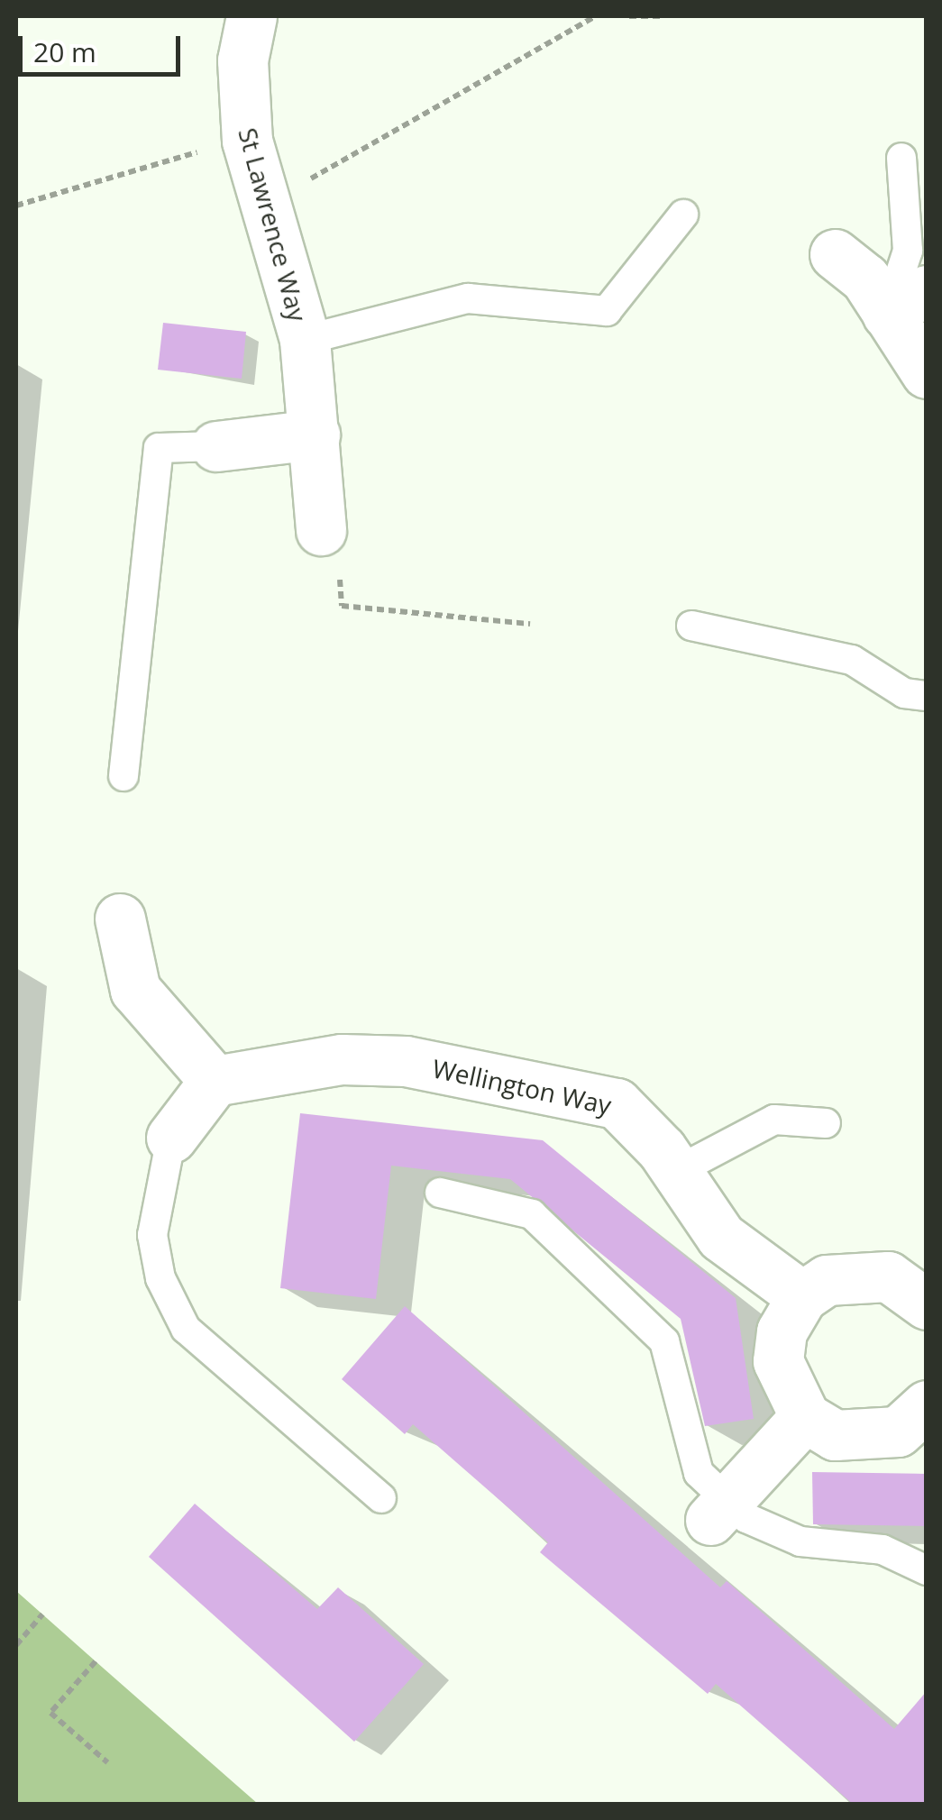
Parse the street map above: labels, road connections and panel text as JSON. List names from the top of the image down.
{
  "streets": {
    "street": ["St Lawrence Way", "Wellington Way"]
  },
  "scale_bar": "20 m"
}
